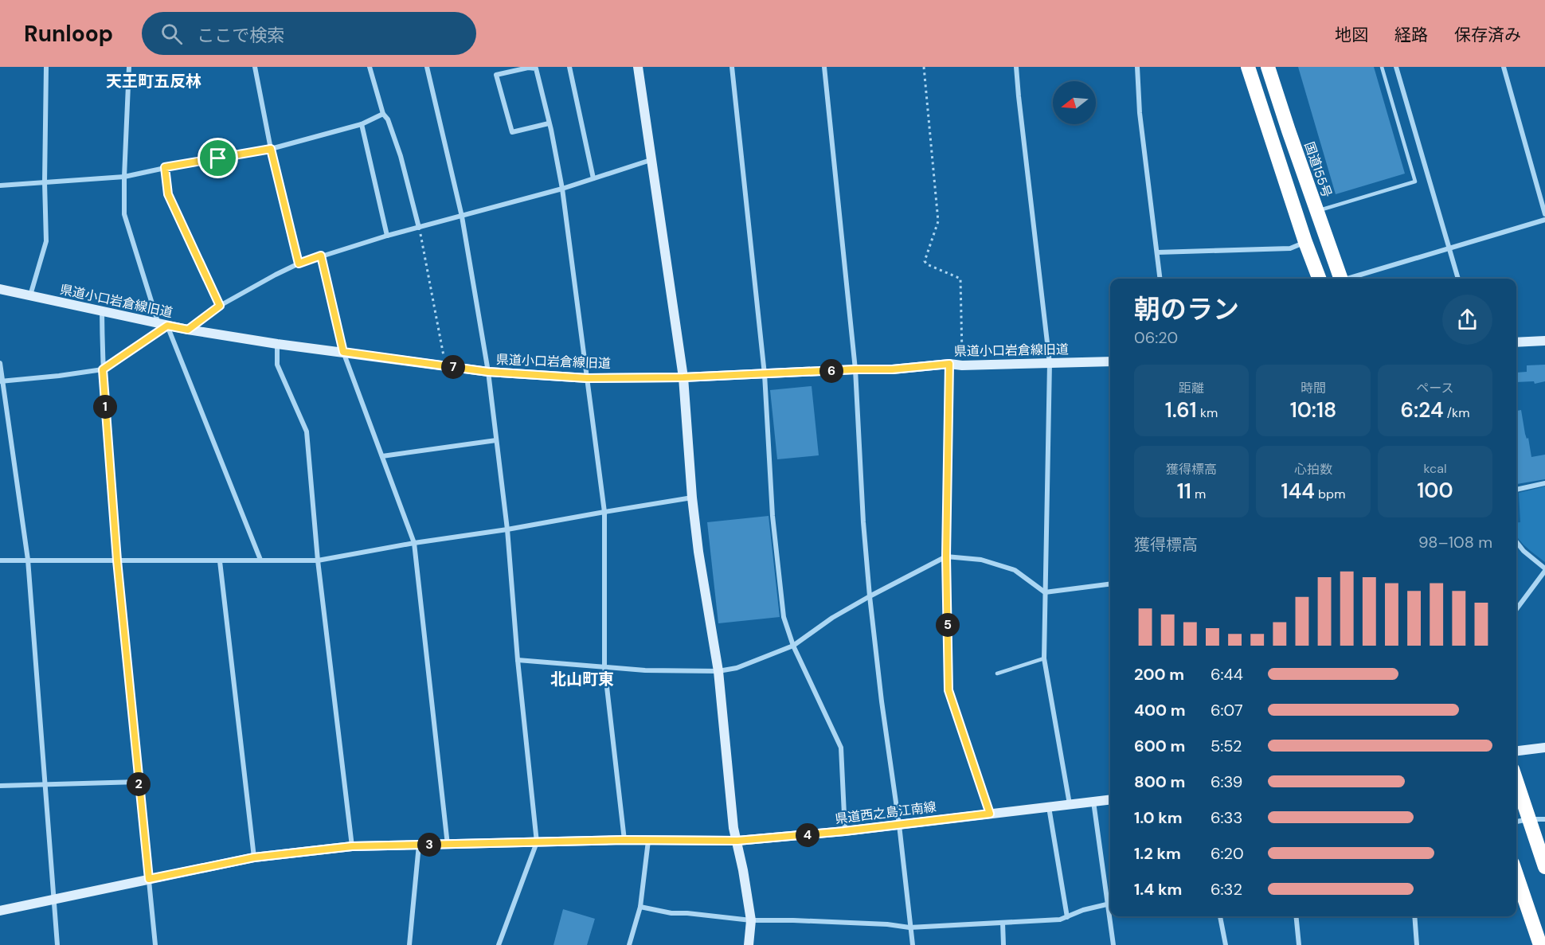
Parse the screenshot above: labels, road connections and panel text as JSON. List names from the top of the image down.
{
  "streets": {
    "highway": ["国道155号"],
    "street": ["県道小口岩倉線旧道", "県道西之島江南線"]
  },
  "districts": ["天王町五反林", "北山町東"],
  "north": "left",
  "page": {
    "header": "Runloop",
    "search": "ここで検索",
    "nav": ["地図", "経路", "保存済み"],
    "heading": ["朝のラン", "06:20"],
    "pins": [
      "7",
      "6",
      "1",
      "5",
      "2",
      "4",
      "3"
    ],
    "stats": [
      ["距離", "1.61 km"],
      ["時間", "10:18"],
      ["ペース", "6:24 /km"],
      ["獲得標高", "11 m"],
      ["心拍数", "144 bpm"],
      ["kcal", "100"]
    ],
    "chart": ["獲得標高", "98–108 m"],
    "list": [
      {
        "name": "200 m",
        "note": "6:44"
      },
      {
        "name": "400 m",
        "note": "6:07"
      },
      {
        "name": "600 m",
        "note": "5:52"
      },
      {
        "name": "800 m",
        "note": "6:39"
      },
      {
        "name": "1.0 km",
        "note": "6:33"
      },
      {
        "name": "1.2 km",
        "note": "6:20"
      },
      {
        "name": "1.4 km",
        "note": "6:32"
      }
    ]
  }
}
